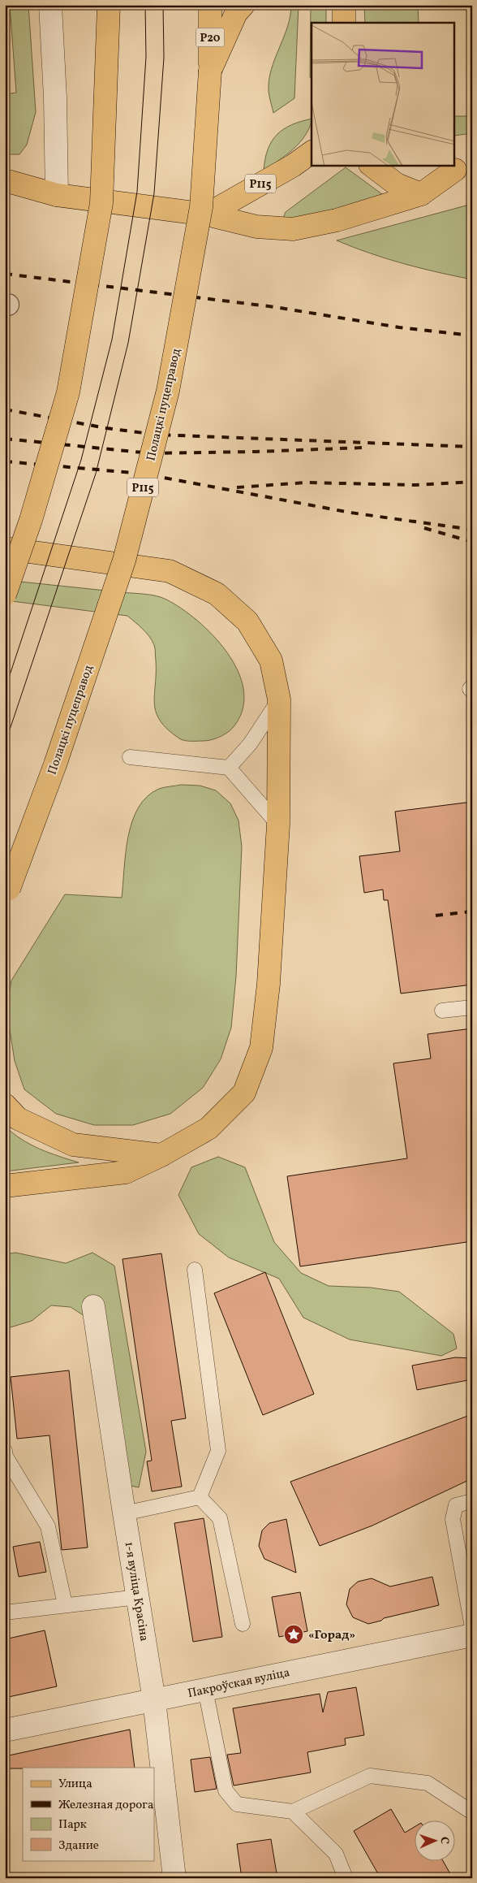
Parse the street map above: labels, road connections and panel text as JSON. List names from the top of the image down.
{
  "streets": {
    "main road": ["Р20", "Р115", "Полацкі пуцеправод"],
    "street": ["1-я вуліца Красіна", "Пакроўская вуліца"]
  },
  "crossings": [
    ["1-я вуліца Красіна", "Пакроўская вуліца"]
  ],
  "places": {
    "place": ["«Горад»"]
  },
  "legend": [
    "Улица",
    "Железная дорога",
    "Парк",
    "Здание"
  ],
  "north": "right"
}
